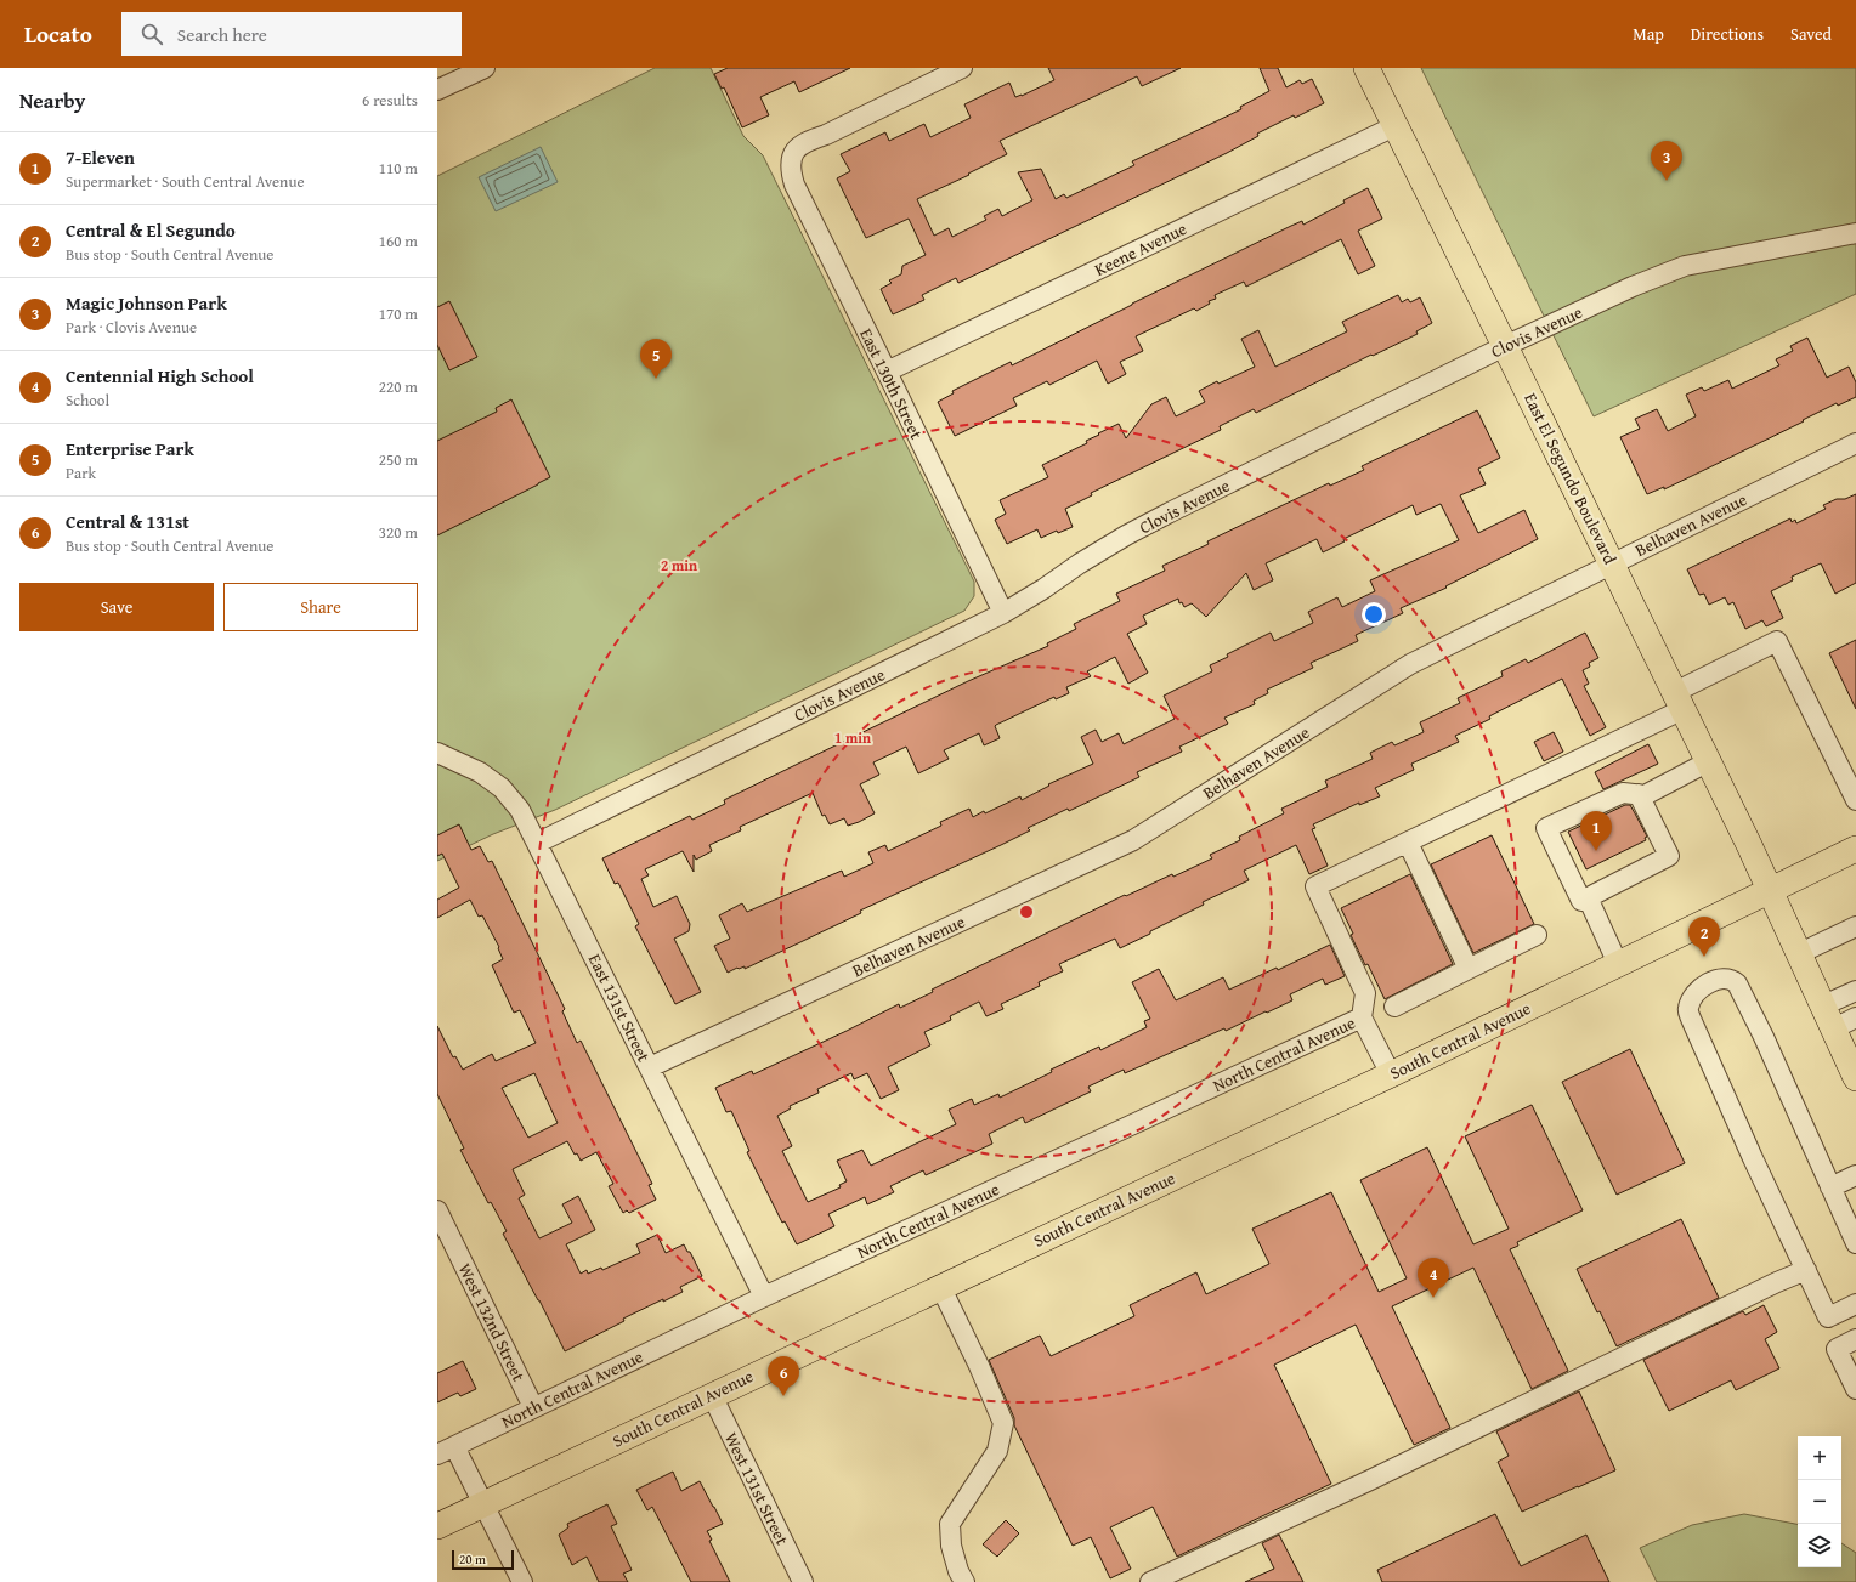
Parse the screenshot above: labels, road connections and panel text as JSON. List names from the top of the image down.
{
  "streets": {
    "main road": ["East El Segundo Boulevard", "South Central Avenue"],
    "street": [
      "Keene Avenue",
      "Clovis Avenue",
      "East 130th Street",
      "Belhaven Avenue",
      "East 131st Street",
      "North Central Avenue",
      "West 132nd Street",
      "West 131st Street"
    ]
  },
  "crossings": [
    ["Keene Avenue", "East 130th Street"],
    ["Keene Avenue", "East El Segundo Boulevard"],
    ["Clovis Avenue", "East 130th Street"],
    ["Clovis Avenue", "East El Segundo Boulevard"],
    ["Clovis Avenue", "East 131st Street"],
    ["East El Segundo Boulevard", "Belhaven Avenue"],
    ["East El Segundo Boulevard", "South Central Avenue"],
    ["Belhaven Avenue", "East 131st Street"],
    ["East 131st Street", "North Central Avenue"],
    ["South Central Avenue", "North Central Avenue"],
    ["South Central Avenue", "West 131st Street"],
    ["North Central Avenue", "West 132nd Street"]
  ],
  "scale_bar": "20 m",
  "page": {
    "header": "Locato",
    "search": "Search here",
    "nav": ["Map", "Directions", "Saved"],
    "heading": ["Nearby", "6 results"],
    "list": [
      {
        "mark": "1",
        "name": "7-Eleven",
        "note": "Supermarket · South Central Avenue",
        "value": "110 m"
      },
      {
        "mark": "2",
        "name": "Central & El Segundo",
        "note": "Bus stop · South Central Avenue",
        "value": "160 m"
      },
      {
        "mark": "3",
        "name": "Magic Johnson Park",
        "note": "Park · Clovis Avenue",
        "value": "170 m"
      },
      {
        "mark": "4",
        "name": "Centennial High School",
        "note": "School",
        "value": "220 m"
      },
      {
        "mark": "5",
        "name": "Enterprise Park",
        "note": "Park",
        "value": "250 m"
      },
      {
        "mark": "6",
        "name": "Central & 131st",
        "note": "Bus stop · South Central Avenue",
        "value": "320 m"
      }
    ],
    "pins": [
      "3",
      "5",
      "1",
      "2",
      "4",
      "6"
    ],
    "buttons": ["Save", "Share"],
    "map_buttons": ["+", "−"],
    "scale": "20 m"
  },
  "rings": ["2 min", "1 min"]
}
